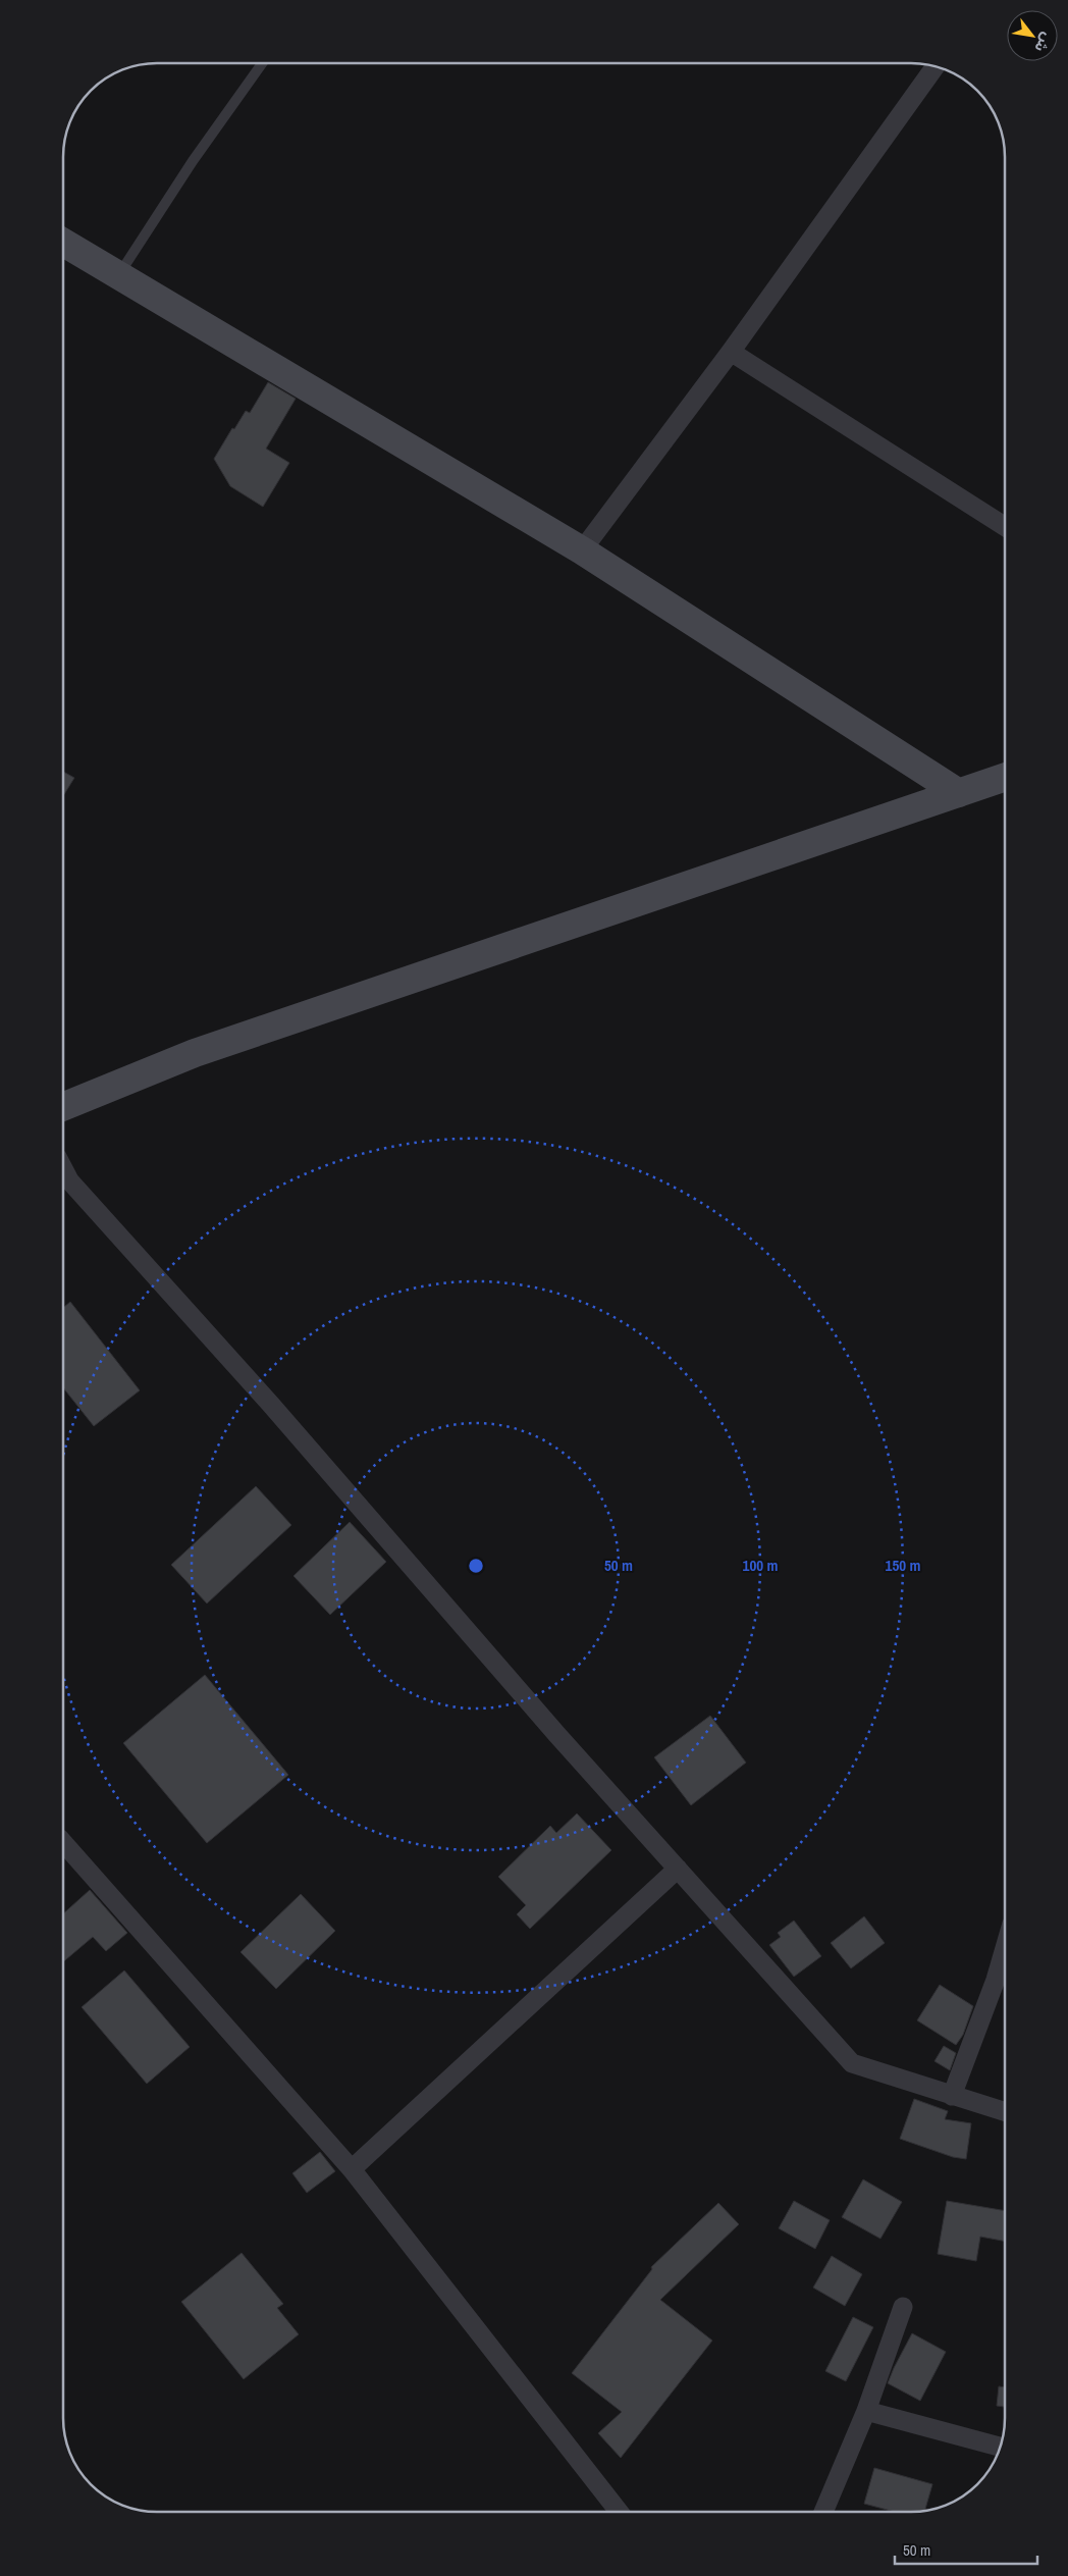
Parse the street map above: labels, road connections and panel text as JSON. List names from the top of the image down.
{
  "scale_bar": "50 m",
  "north": "bottom right",
  "rings": ["50 m", "100 m", "150 m"]
}
